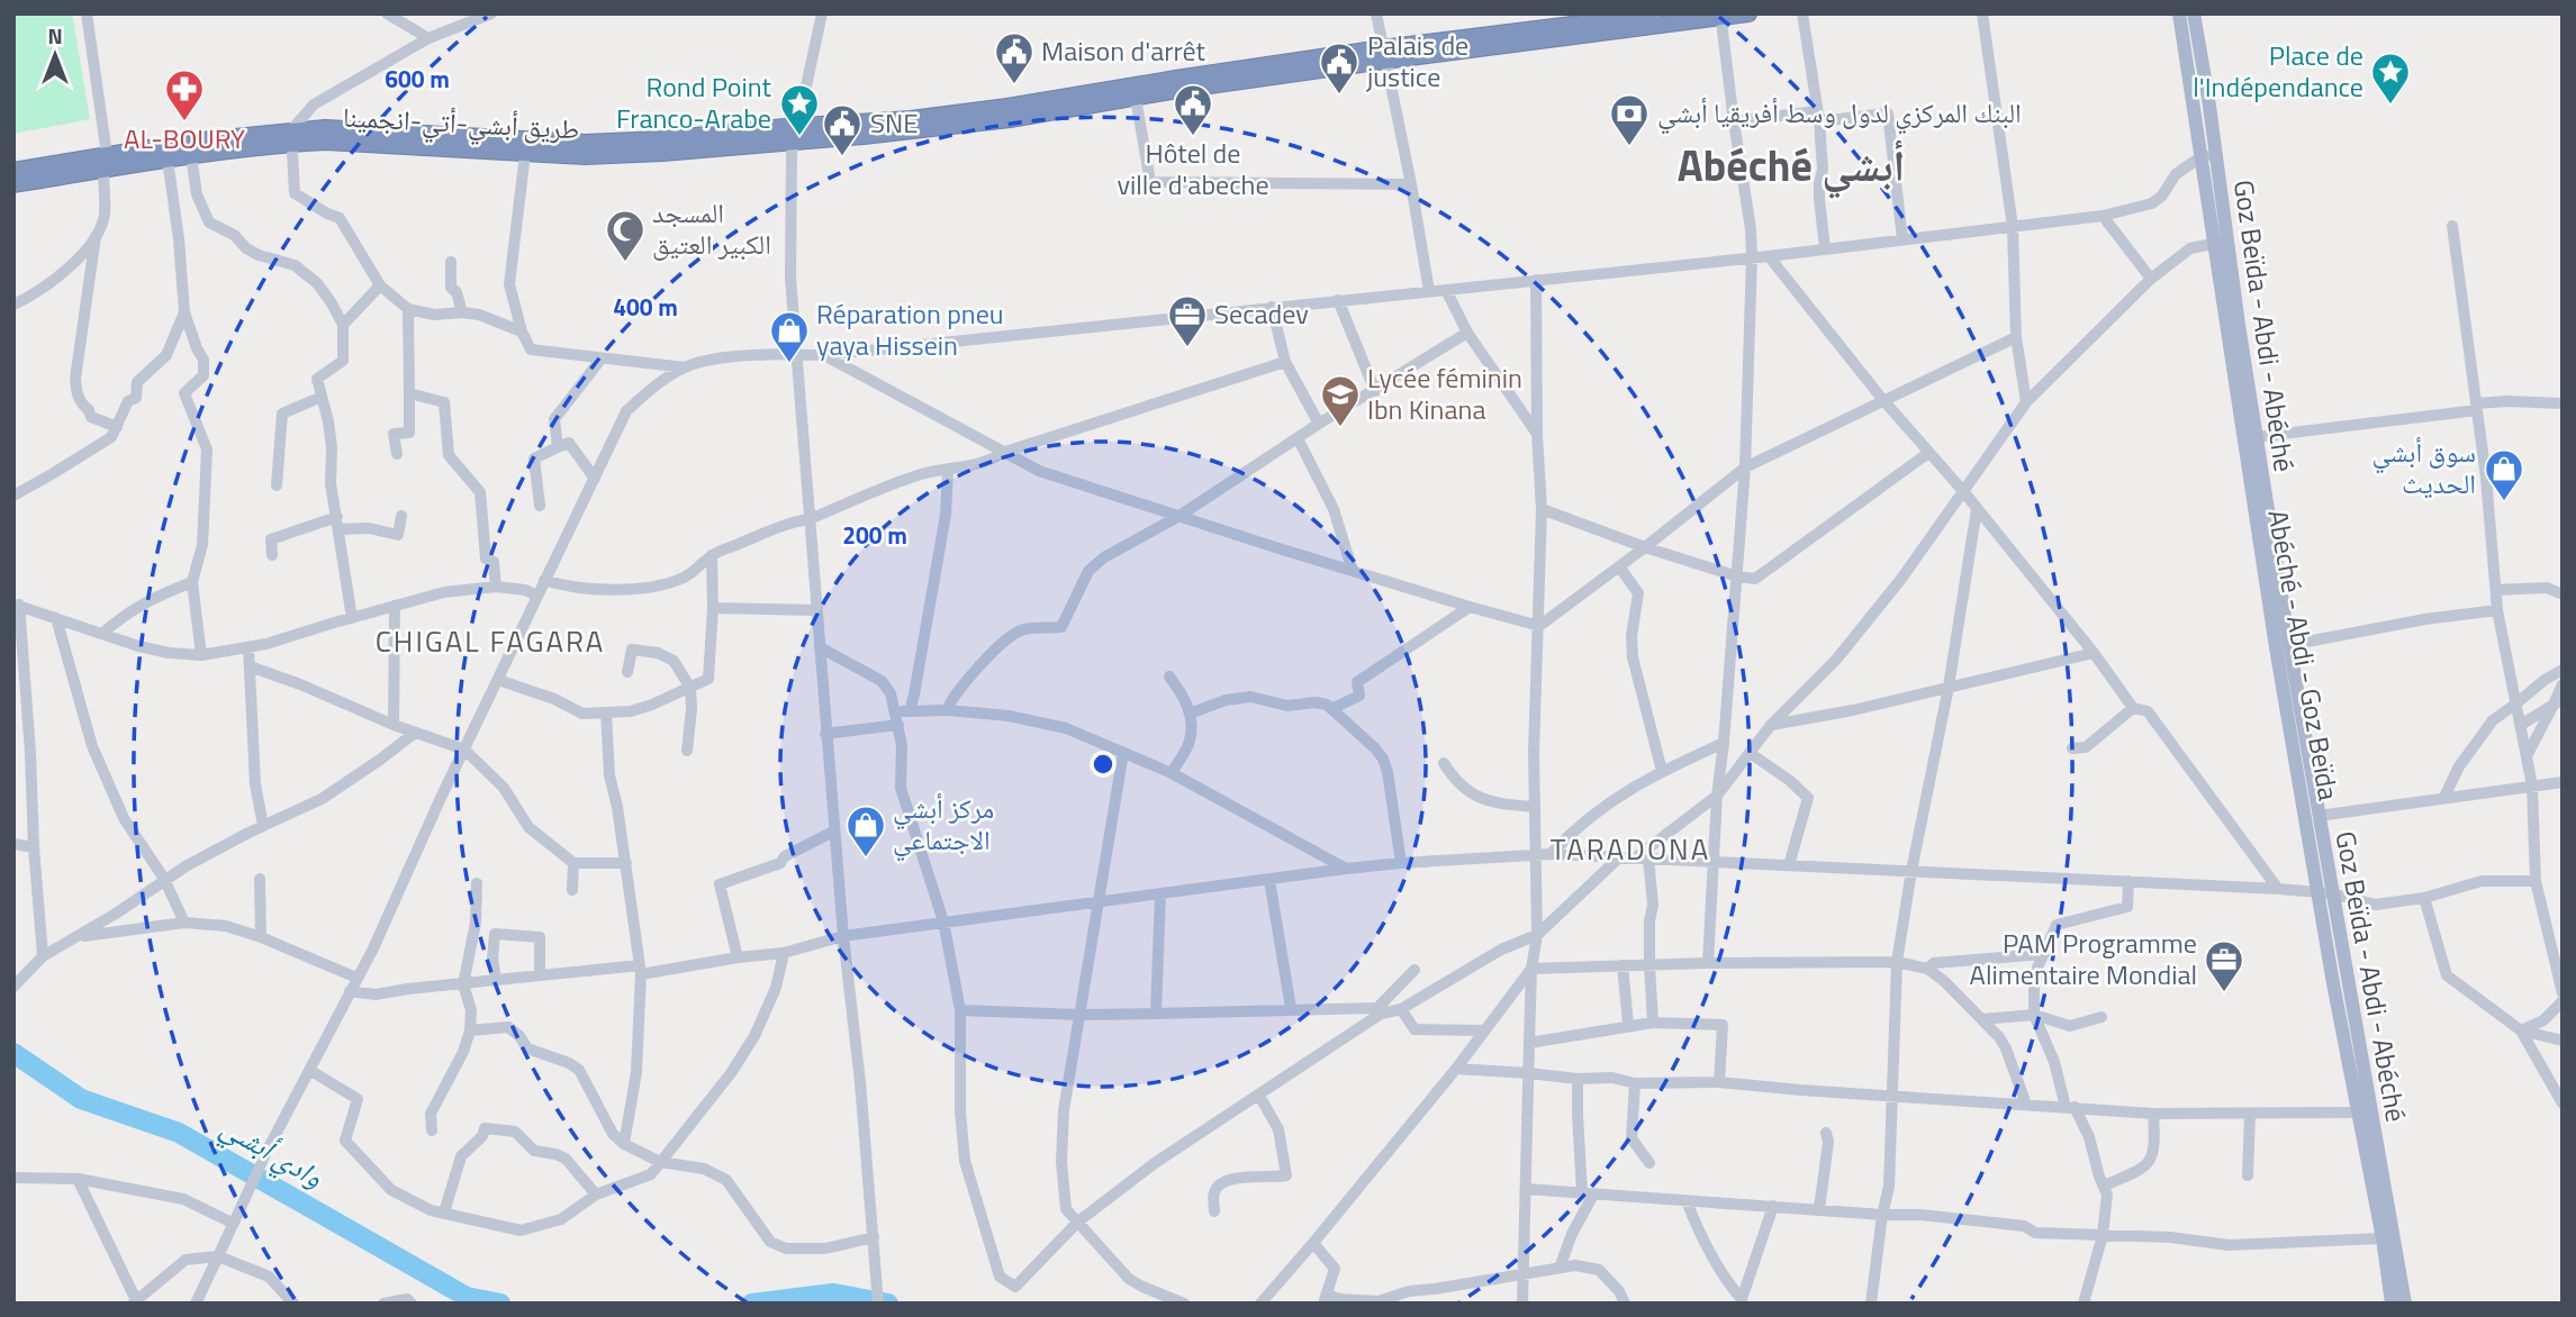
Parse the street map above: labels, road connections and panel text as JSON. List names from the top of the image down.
{
  "streets": {
    "highway": ["طريق أبشي-أتي-انجمينا"],
    "main road": ["Goz Beïda - Abdi - Abéché", "Abéché - Abdi - Goz Beïda"]
  },
  "crossings": [
    ["Goz Beïda - Abdi - Abéché", "Abéché - Abdi - Goz Beïda"]
  ],
  "districts": ["Abéché أبشي", "CHIGAL FAGARA", "TARADONA"],
  "water": ["وادي أبشي"],
  "places": {
    "public building": [
      "Maison d'arrêt",
      "Palais de justice",
      "Hôtel de ville d'abeche",
      "SNE"
    ],
    "place": ["Place de l'Indépendance", "Rond Point Franco-Arabe"],
    "pharmacy": ["AL-BOURY"],
    "bank": ["البنك المركزي لدول وسط أفريقيا أبشي"],
    "mosque": ["المسجد الكبير العتيق"],
    "office": ["Secadev", "PAM Programme Alimentaire Mondial"],
    "shop": ["Réparation pneu yaya Hissein", "سوق أبشي الحديث", "مركز أبشي الاجتماعي"],
    "school or university": ["Lycée féminin Ibn Kinana"]
  },
  "north": "top",
  "rings": ["600 m", "400 m", "200 m"]
}
